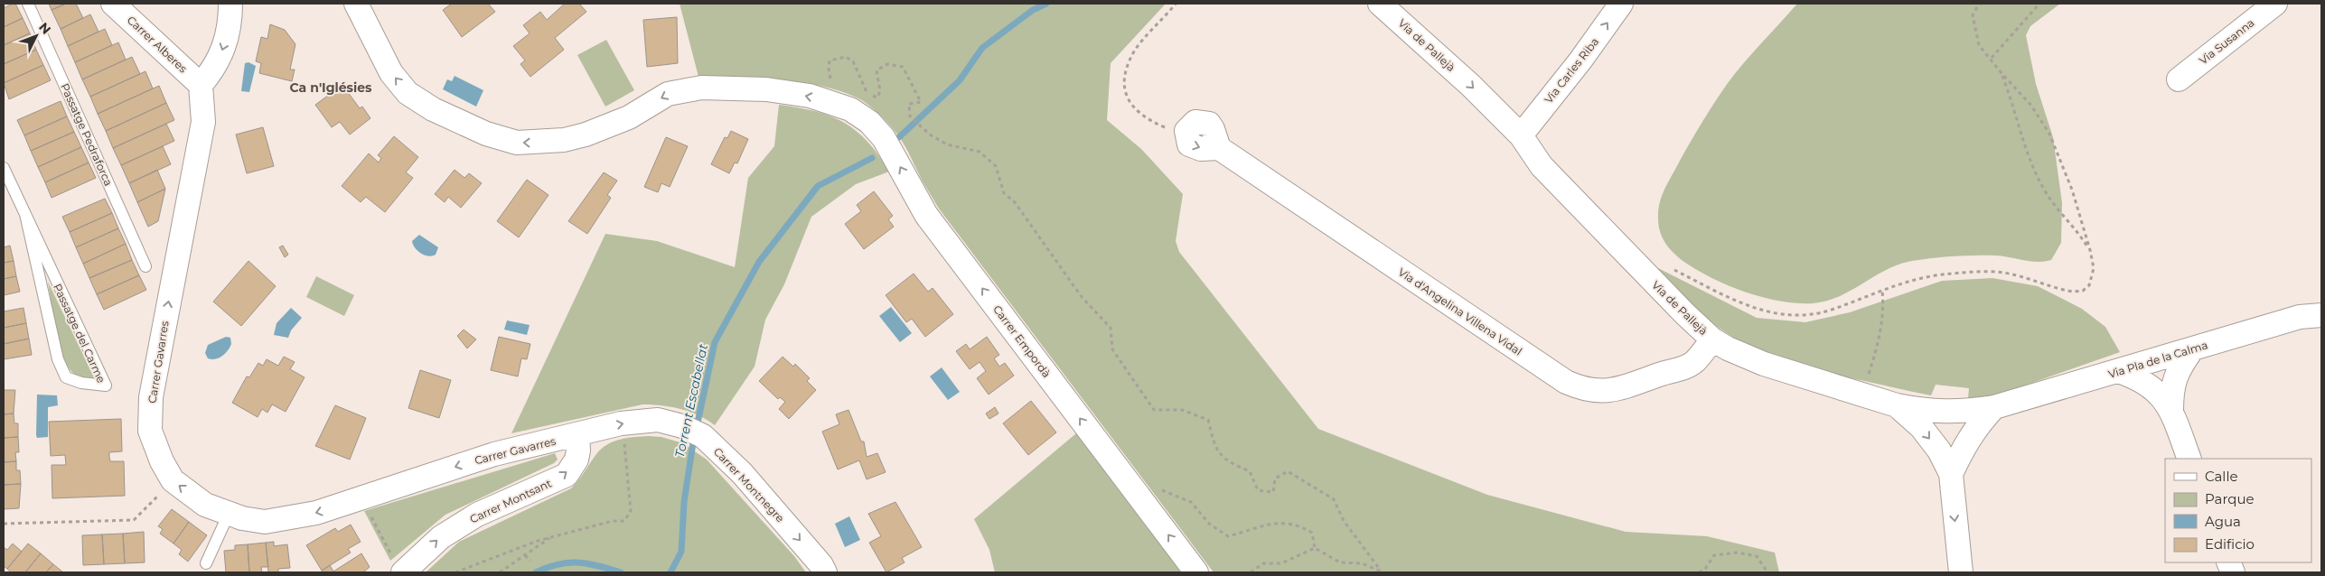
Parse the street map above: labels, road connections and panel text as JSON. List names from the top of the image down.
{
  "streets": {
    "street": [
      "Via Susanna",
      "Carrer Alberes",
      "Via de Pallejà",
      "Via Carles Riba",
      "Via d'Angelina Villena Vidal",
      "Carrer Empordà",
      "Via Pla de la Calma",
      "Carrer Gavarres",
      "Carrer Montnegre",
      "Carrer Montsant"
    ],
    "lane": ["Passatge Pedraforca", "Passatge del Carme"]
  },
  "crossings": [
    ["Carrer Alberes", "Carrer Gavarres"],
    ["Via de Pallejà", "Via Carles Riba"],
    ["Via de Pallejà", "Via d'Angelina Villena Vidal"],
    ["Via de Pallejà", "Via Pla de la Calma"],
    ["Carrer Gavarres", "Carrer Montnegre"],
    ["Carrer Gavarres", "Carrer Montsant"],
    ["Carrer Montnegre", "Carrer Montsant"]
  ],
  "one_way": [
    "Via de Pallejà",
    "Via Carles Riba",
    "Carrer Empordà",
    "Carrer Montnegre",
    "Carrer Montsant"
  ],
  "districts": ["Ca n'Iglésies"],
  "water": ["Torrent Escabellat"],
  "legend": [
    "Calle",
    "Parque",
    "Agua",
    "Edificio"
  ],
  "north": "top right"
}
